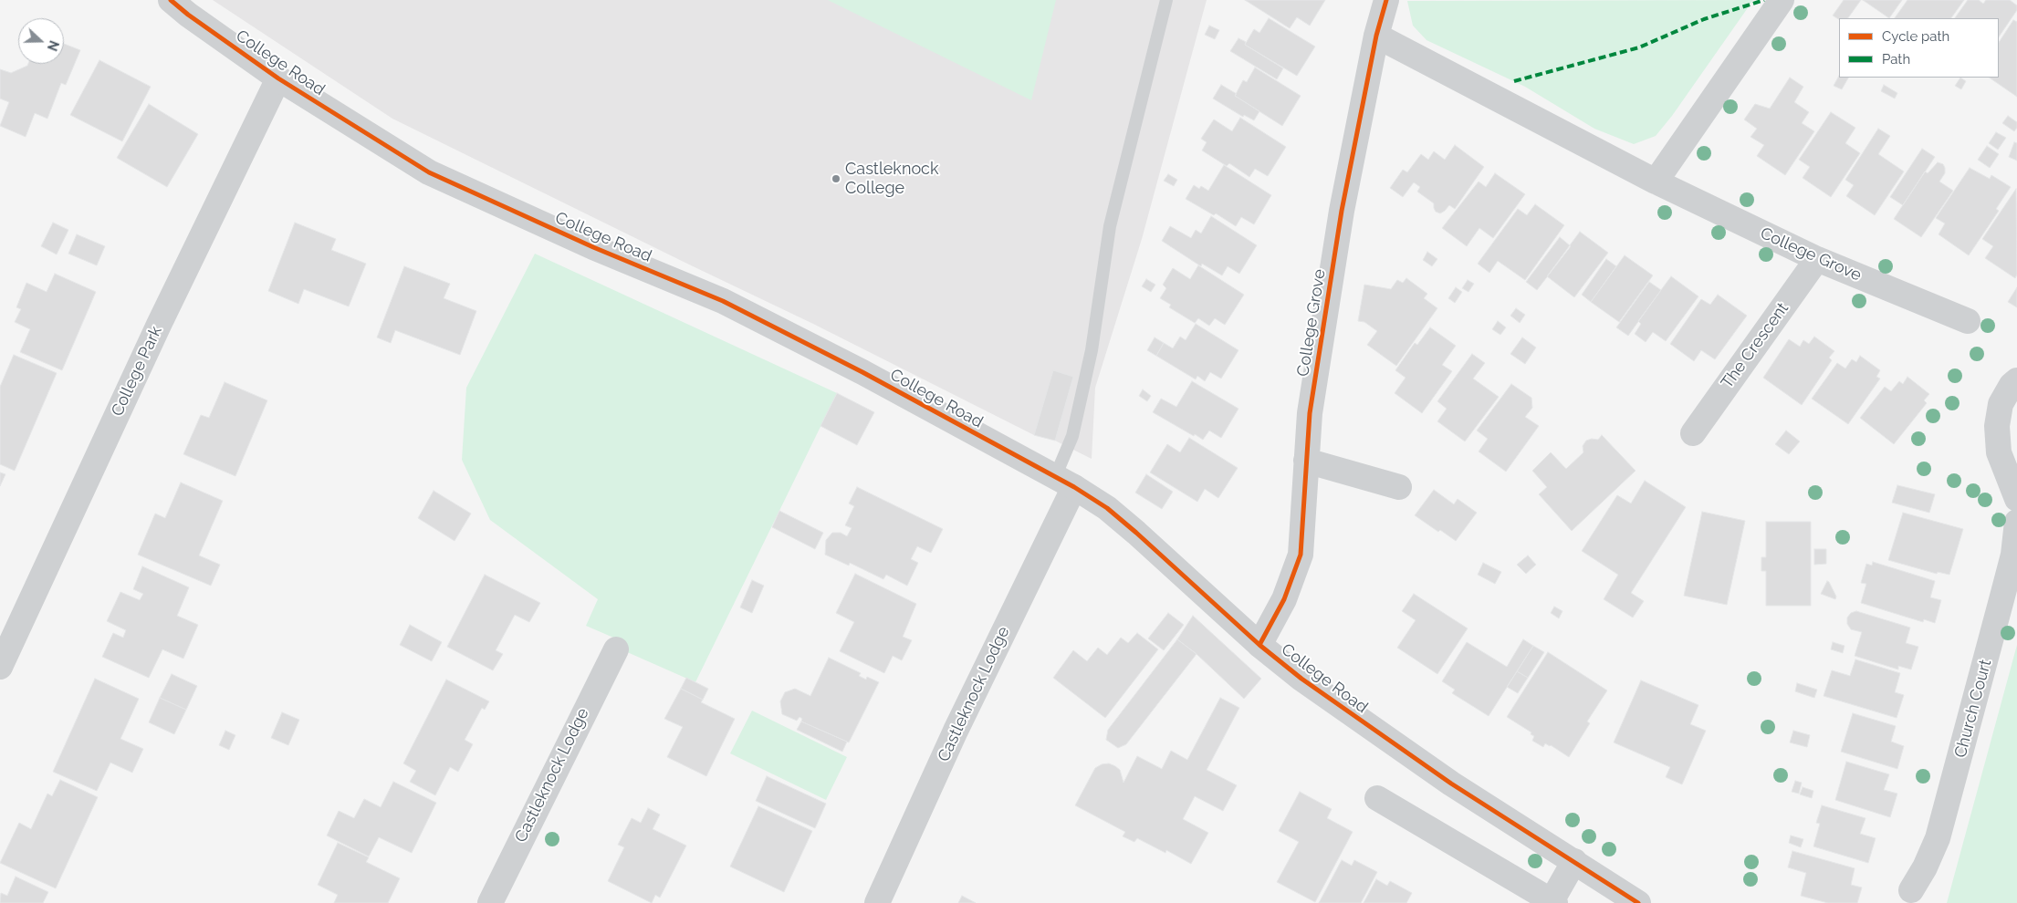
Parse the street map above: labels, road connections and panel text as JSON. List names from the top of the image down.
{
  "streets": {
    "street": [
      "College Road",
      "College Grove",
      "The Crescent",
      "College Park",
      "Castleknock Lodge",
      "Church Court"
    ]
  },
  "crossings": [
    ["College Road", "College Grove"],
    ["College Road", "College Park"],
    ["College Road", "Castleknock Lodge"],
    ["College Grove", "The Crescent"]
  ],
  "places": ["Castleknock College"],
  "legend": ["Cycle path", "Path"],
  "north": "right"
}
